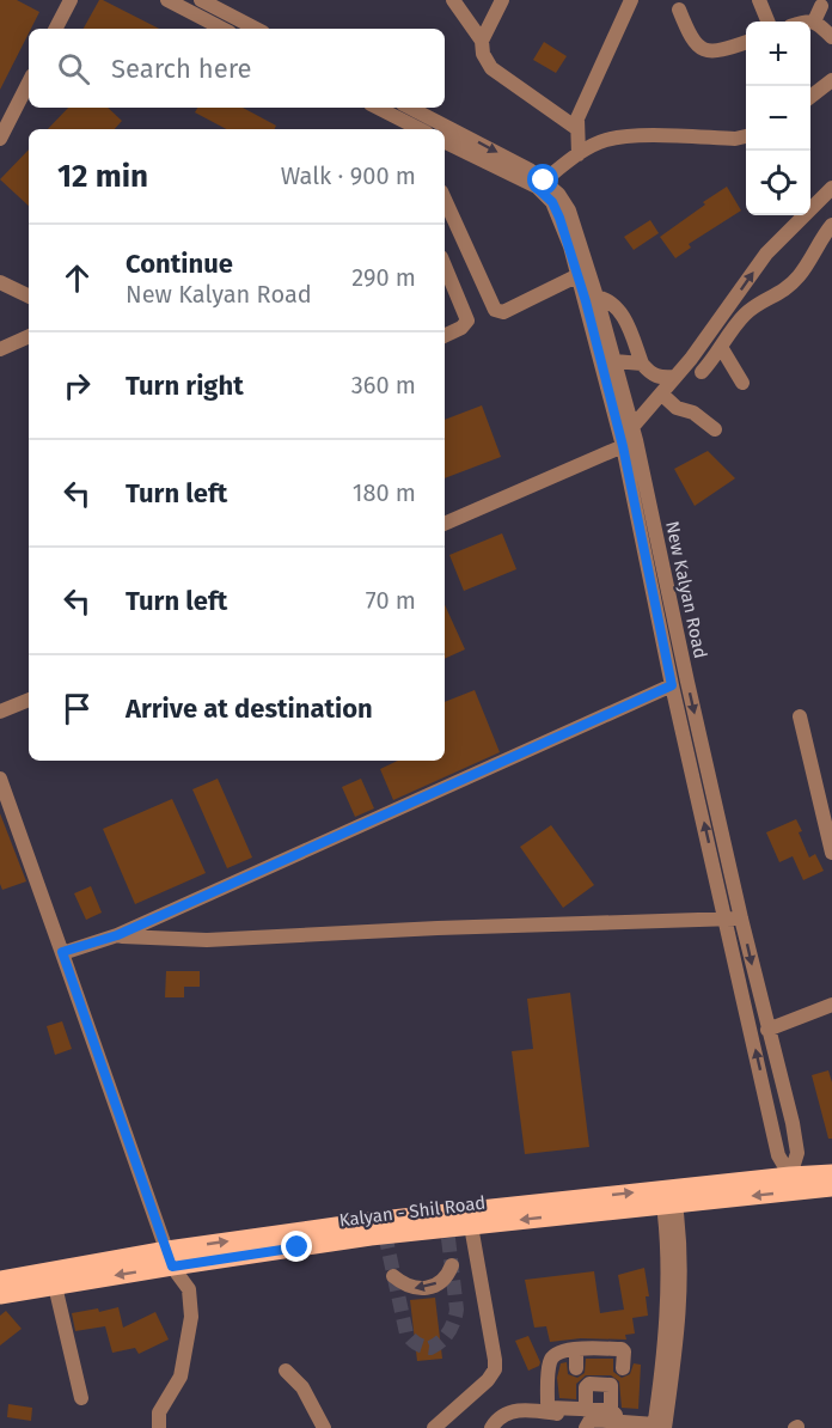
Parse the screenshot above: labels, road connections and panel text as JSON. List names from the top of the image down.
{
  "streets": {
    "main road": ["Kalyan - Shil Road"],
    "street": ["New Kalyan Road"]
  },
  "crossings": [
    ["New Kalyan Road", "Kalyan - Shil Road"]
  ],
  "page": {
    "map_buttons": ["+", "−"],
    "search": "Search here",
    "heading": ["12 min", "Walk · 900 m"],
    "list": [
      ["Continue", "New Kalyan Road", "290 m"],
      ["Turn right", "360 m"],
      ["Turn left", "180 m"],
      ["Turn left", "70 m"],
      "Arrive at destination"
    ]
  }
}
